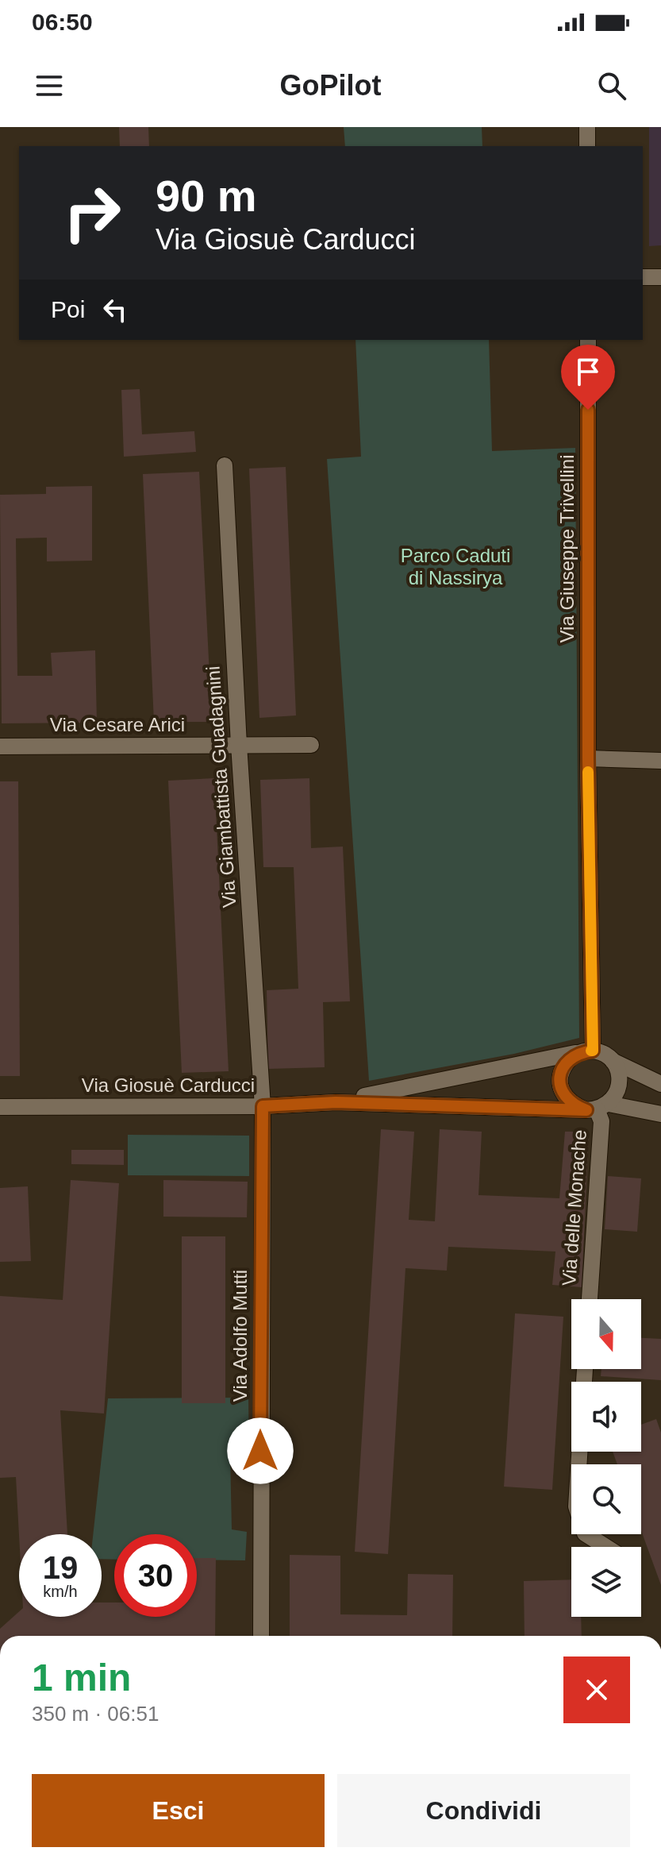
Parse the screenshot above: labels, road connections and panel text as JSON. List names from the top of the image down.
{
  "streets": {
    "street": [
      "Via Giuseppe Trivellini",
      "Via Cesare Arici",
      "Via Giambattista Guadagnini",
      "Via Giosuè Carducci",
      "Via delle Monache",
      "Via Adolfo Mutti"
    ]
  },
  "crossings": [
    ["Via Cesare Arici", "Via Giambattista Guadagnini"],
    ["Via Giambattista Guadagnini", "Via Giosuè Carducci"],
    ["Via Giambattista Guadagnini", "Via Adolfo Mutti"],
    ["Via Giosuè Carducci", "Via delle Monache"],
    ["Via Giosuè Carducci", "Via Adolfo Mutti"]
  ],
  "parks": ["Parco Caduti di Nassirya"],
  "north": "bottom",
  "page": {
    "status": "06:50",
    "header": "GoPilot",
    "turn": ["90 m", "Via Giosuè Carducci"],
    "then": "Poi",
    "speed": "19 km/h",
    "limit": "30",
    "heading": ["1 min", "350 m · 06:51"],
    "buttons": ["Esci", "Condividi"]
  }
}
